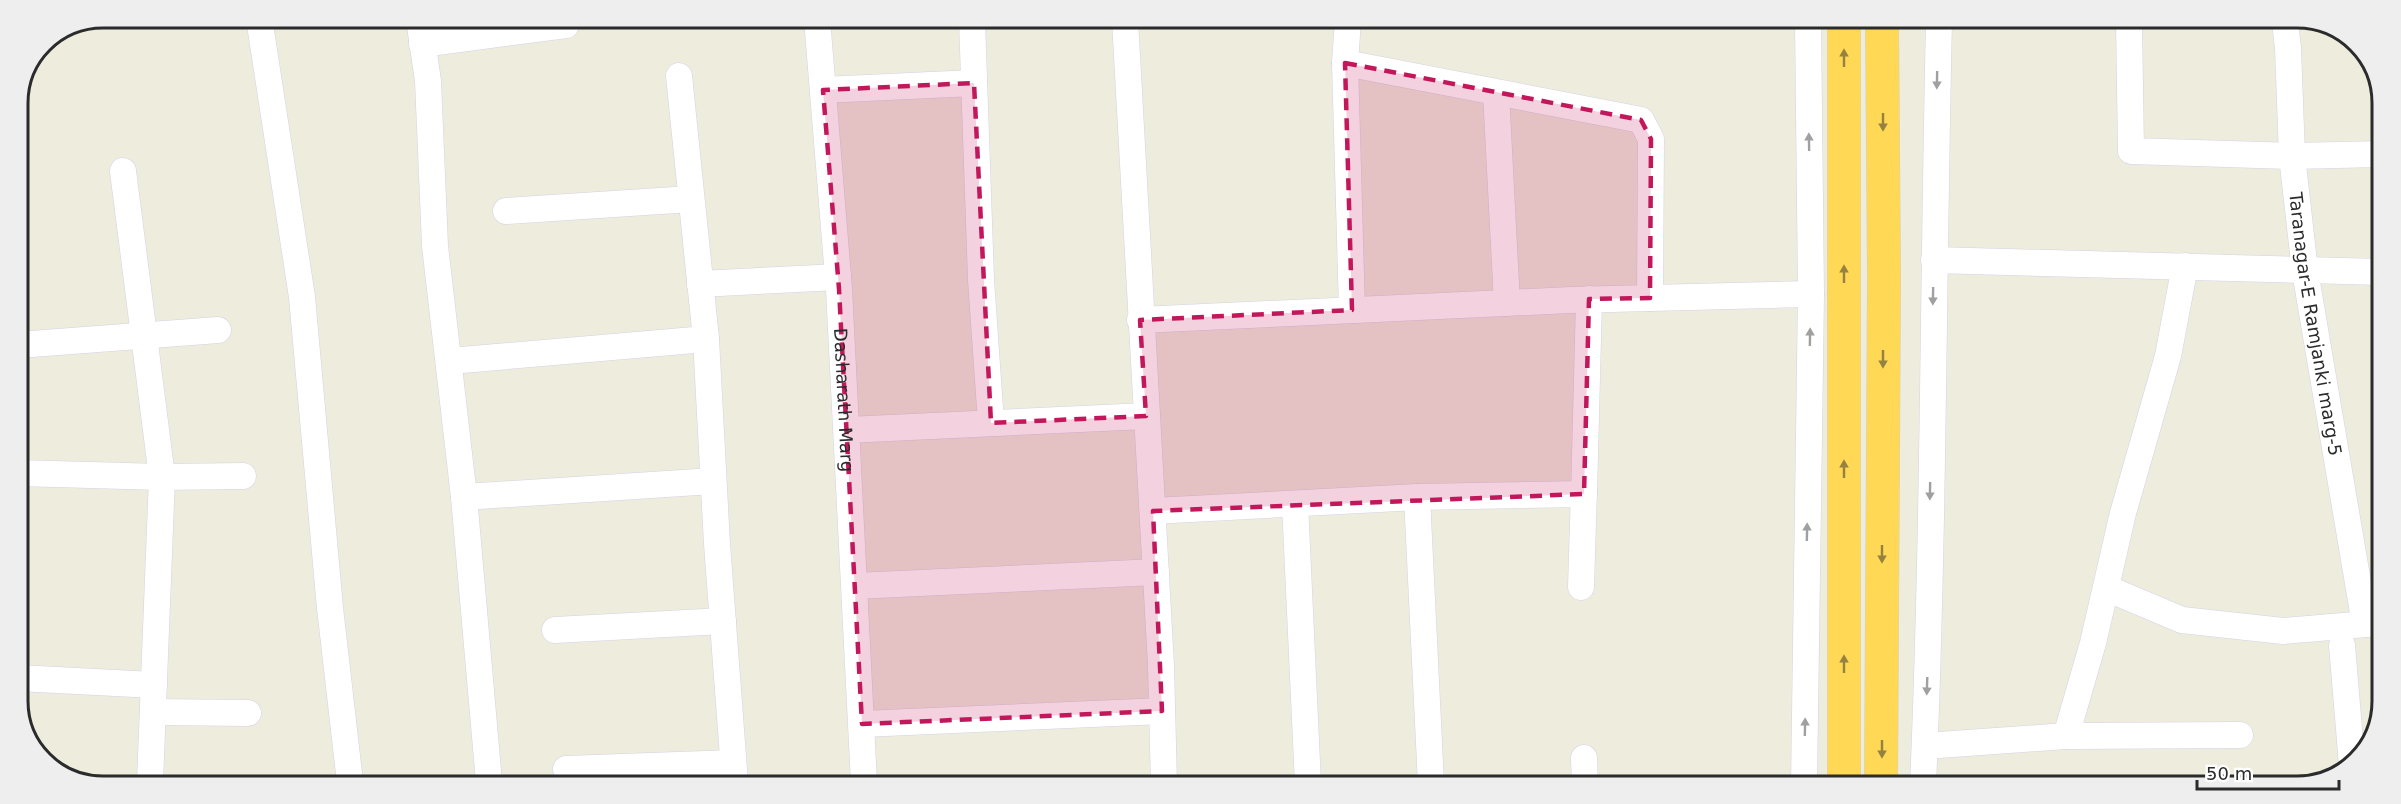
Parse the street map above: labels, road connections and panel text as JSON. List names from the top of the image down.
{
  "streets": {
    "street": ["Taranagar-E Ramjanki marg-5", "Dasharath Marg"]
  },
  "scale_bar": "50 m"
}
